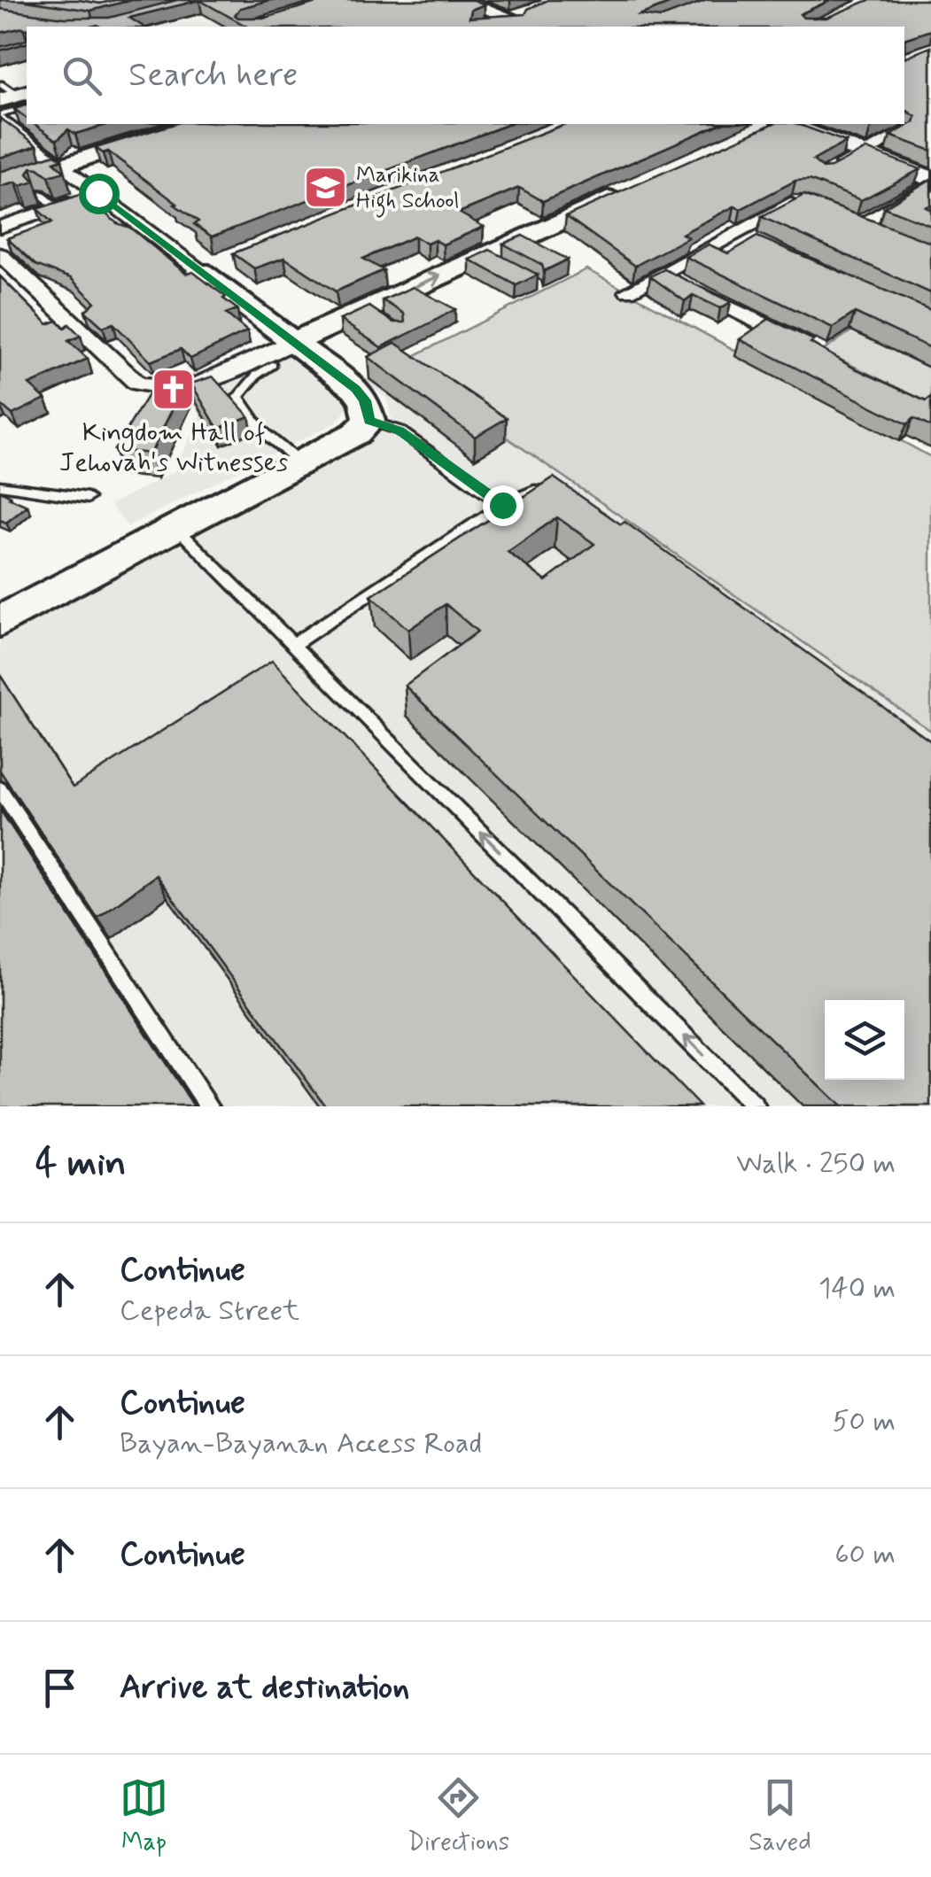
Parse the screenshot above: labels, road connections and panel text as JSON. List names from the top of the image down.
{
  "places": {
    "school or university": ["Marikina High School"],
    "church": ["Kingdom Hall of Jehovah's Witnesses"]
  },
  "page": {
    "search": "Search here",
    "heading": ["4 min", "Walk · 250 m"],
    "list": [
      ["Continue", "Cepeda Street", "140 m"],
      ["Continue", "Bayan-Bayanan Access Road", "50 m"],
      ["Continue", "60 m"],
      "Arrive at destination"
    ],
    "nav": ["Map", "Directions", "Saved"]
  }
}
